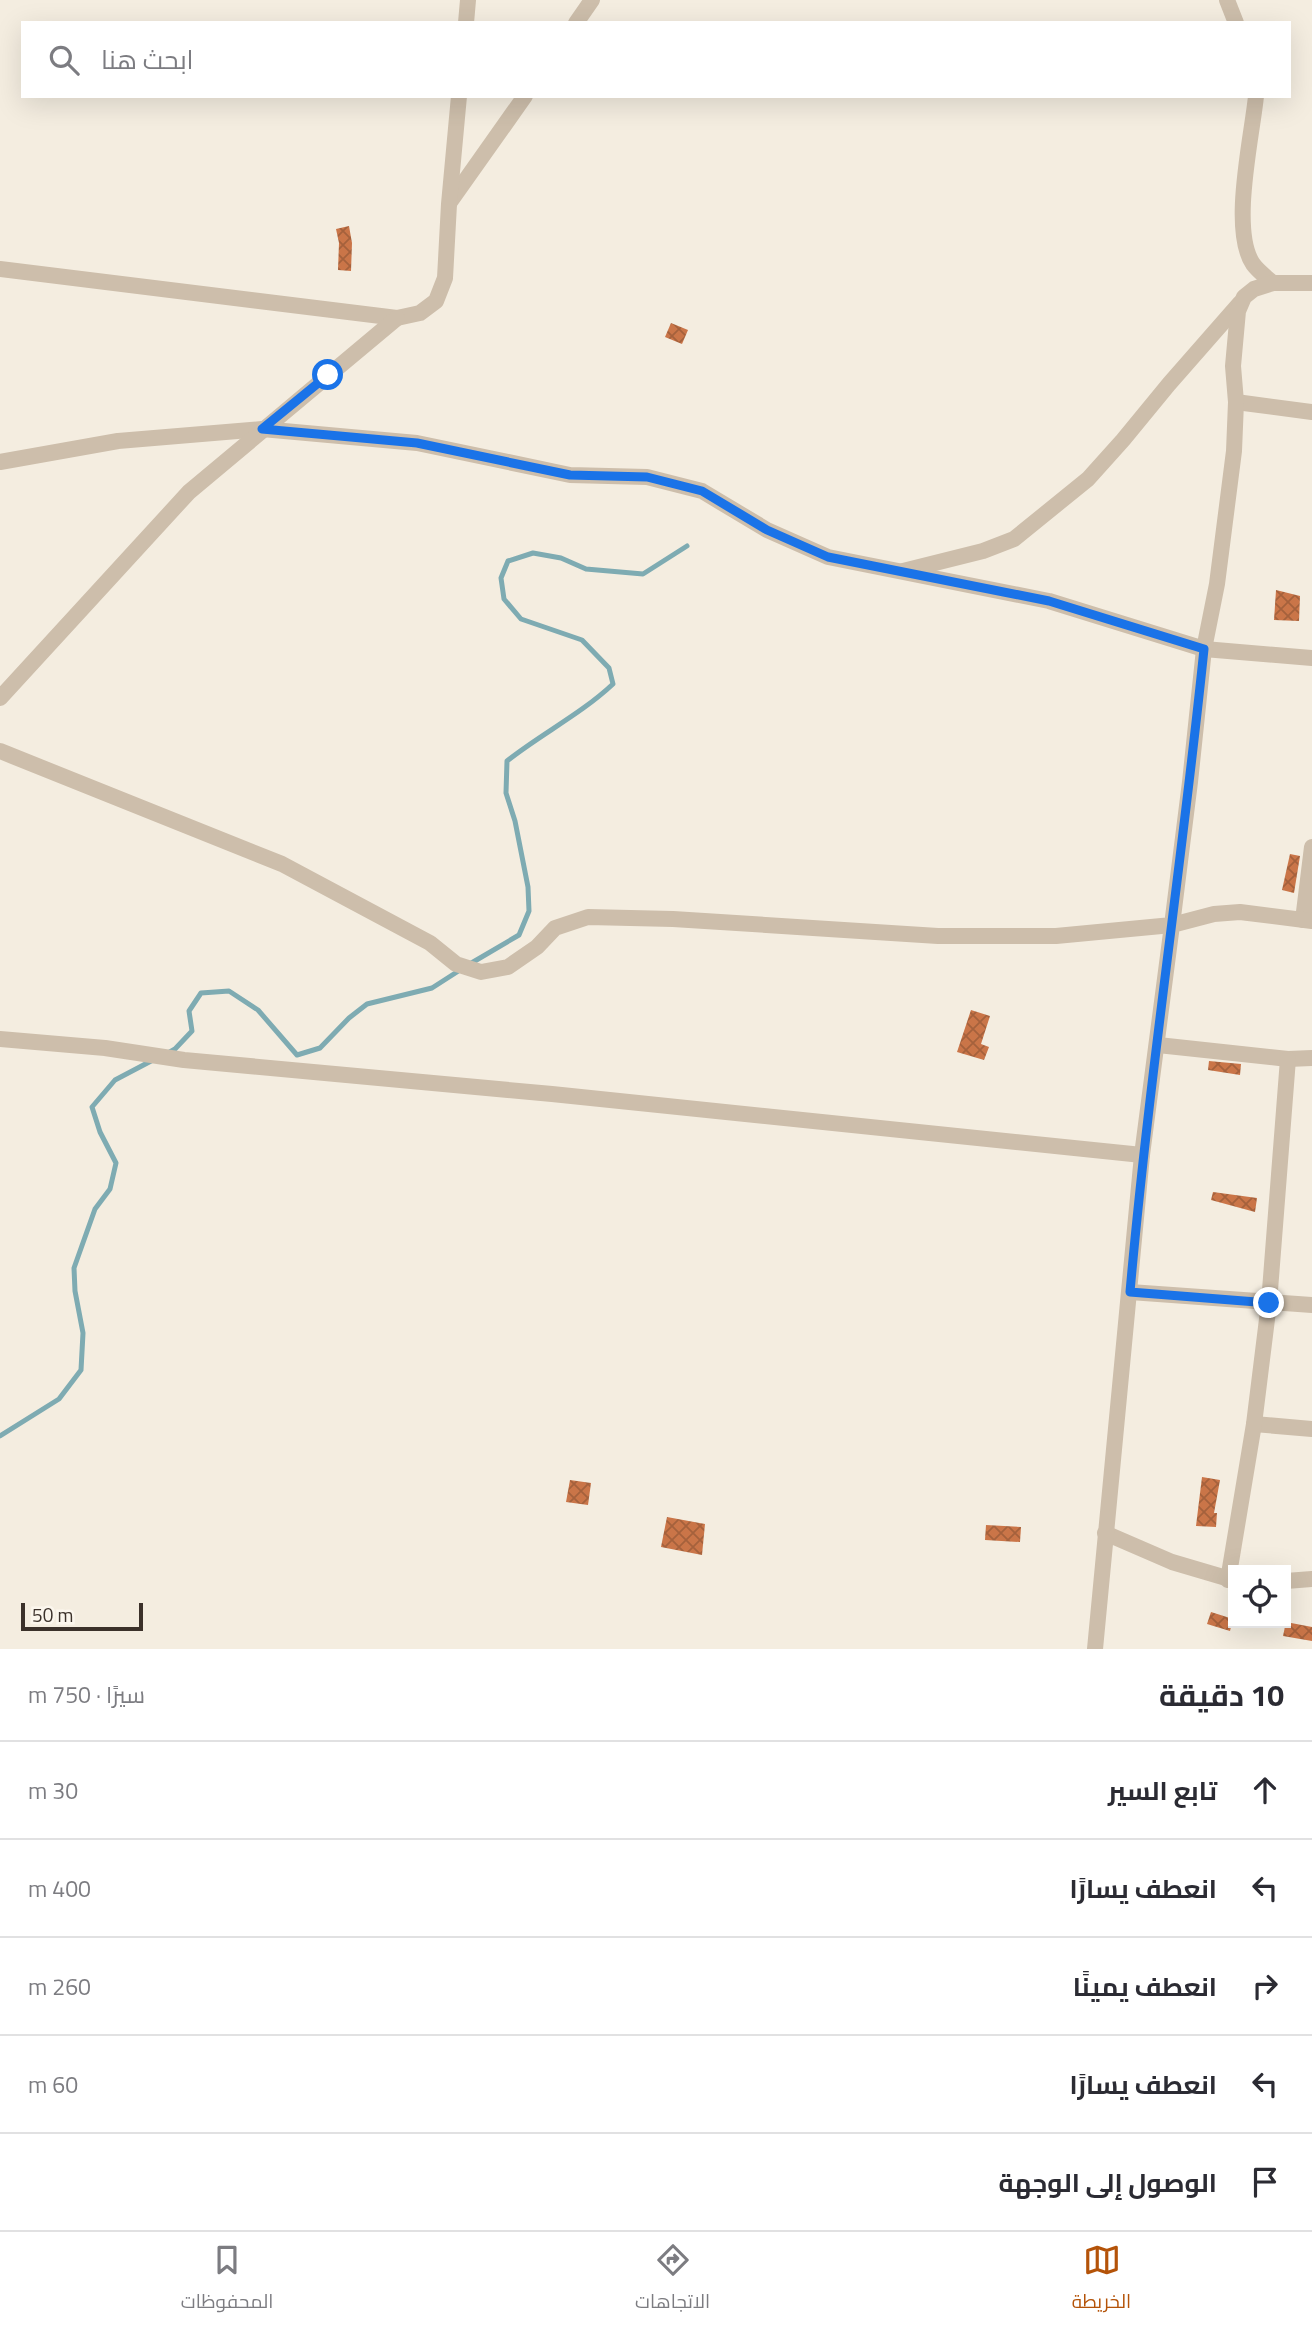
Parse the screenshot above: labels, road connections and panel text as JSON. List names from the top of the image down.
{
  "scale_bar": "50 m",
  "page": {
    "search": "ابحث هنا",
    "scale": "50 m",
    "heading": ["10 دقيقة", "سيرًا · 750 m"],
    "list": [
      ["تابع السير", "30 m"],
      ["انعطف يسارًا", "400 m"],
      ["انعطف يمينًا", "260 m"],
      ["انعطف يسارًا", "60 m"],
      "الوصول إلى الوجهة"
    ],
    "nav": ["الخريطة", "الاتجاهات", "المحفوظات"]
  }
}
